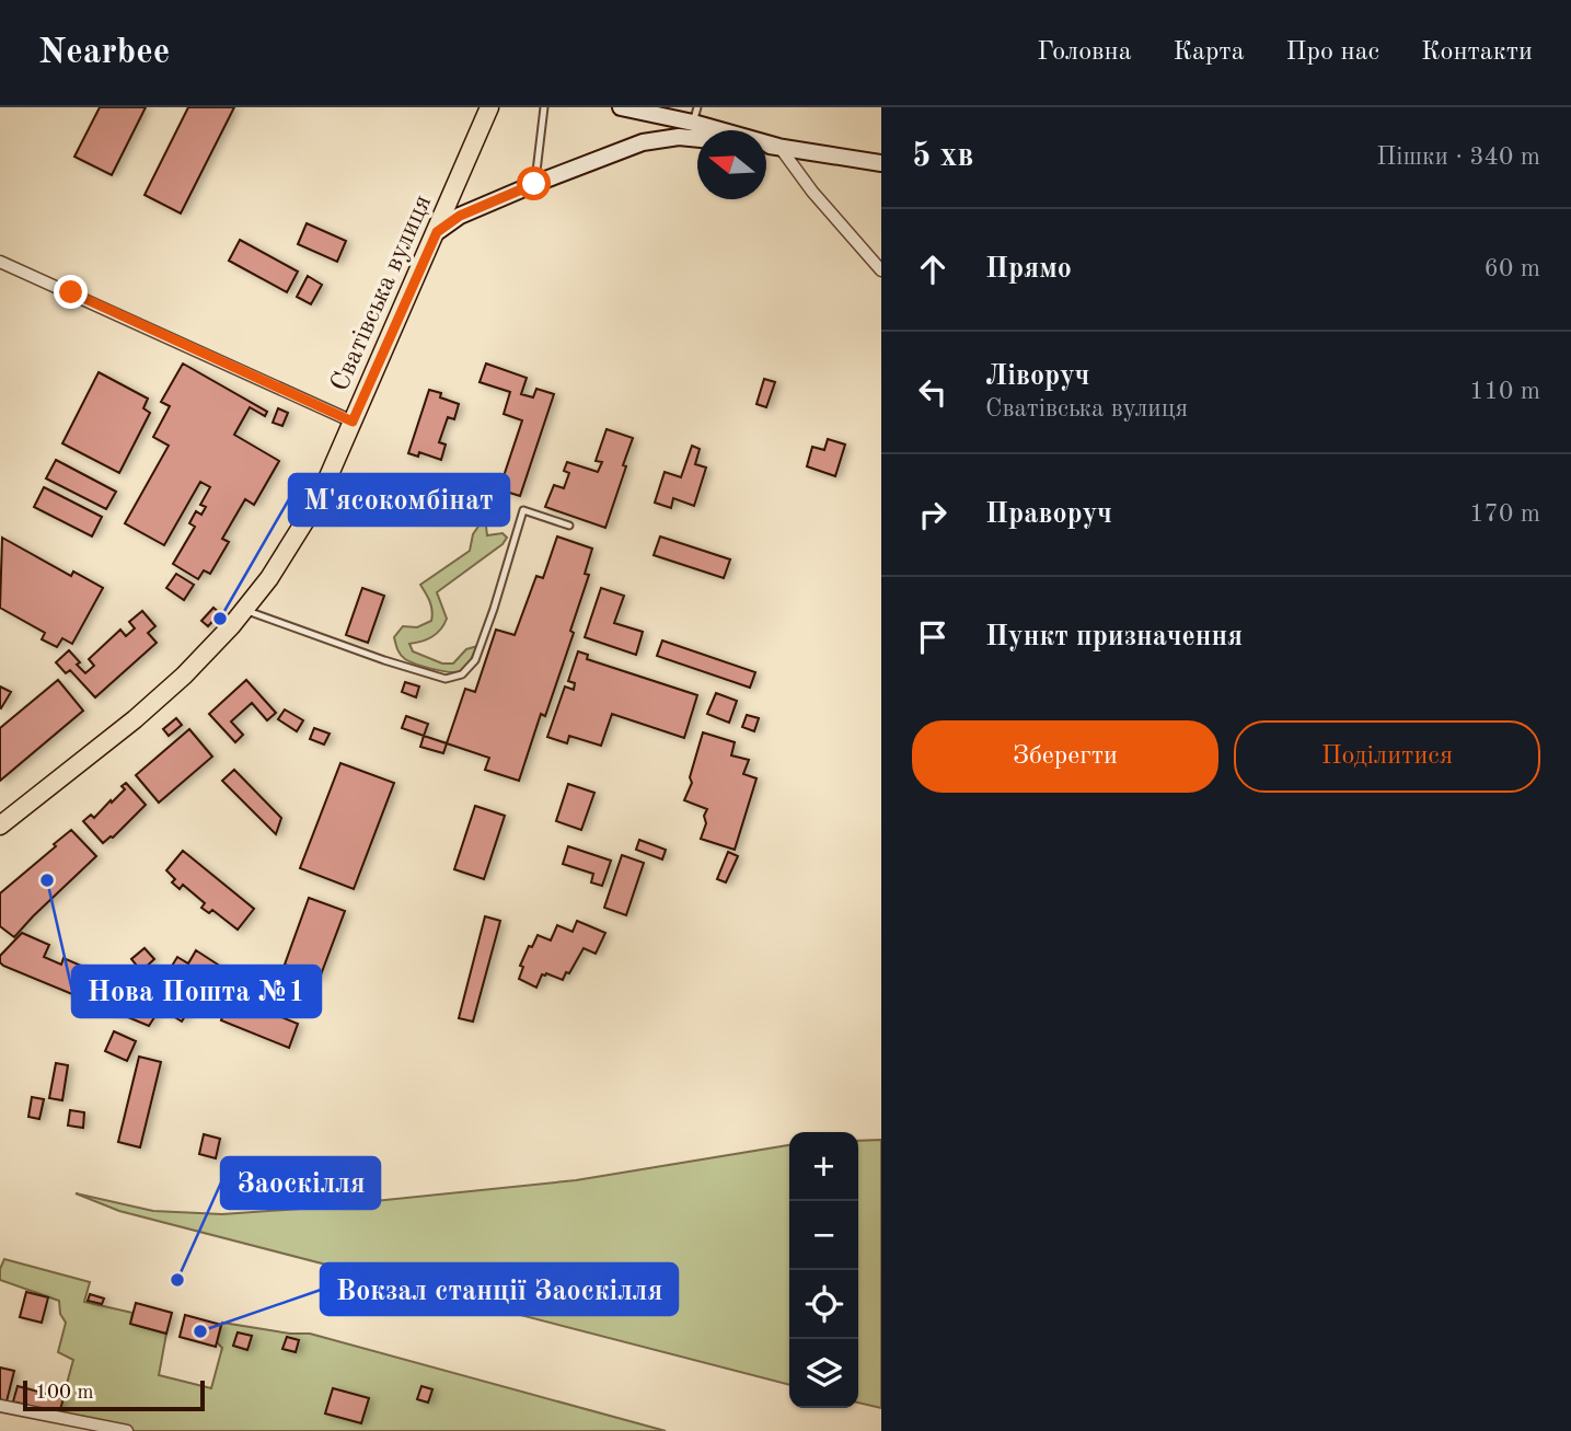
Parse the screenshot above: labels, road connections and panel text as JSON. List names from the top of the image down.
{
  "streets": {
    "main road": ["Сватівська вулиця"]
  },
  "places": [
    "М'ясокомбінат",
    "Нова Пошта №1",
    "Заоскiлля",
    "Вокзал станції Заоскілля"
  ],
  "scale_bar": "100 m",
  "north": "left",
  "page": {
    "header": "Nearbee",
    "nav": [
      "Головна",
      "Карта",
      "Про нас",
      "Контакти"
    ],
    "heading": ["5 хв", "Пішки · 340 m"],
    "list": [
      ["Прямо", "60 m"],
      ["Ліворуч", "Сватівська вулиця", "110 m"],
      ["Праворуч", "170 m"],
      "Пункт призначення"
    ],
    "buttons": ["Зберегти", "Поділитися"],
    "map_buttons": ["+", "−"],
    "scale": "100 m"
  }
}
